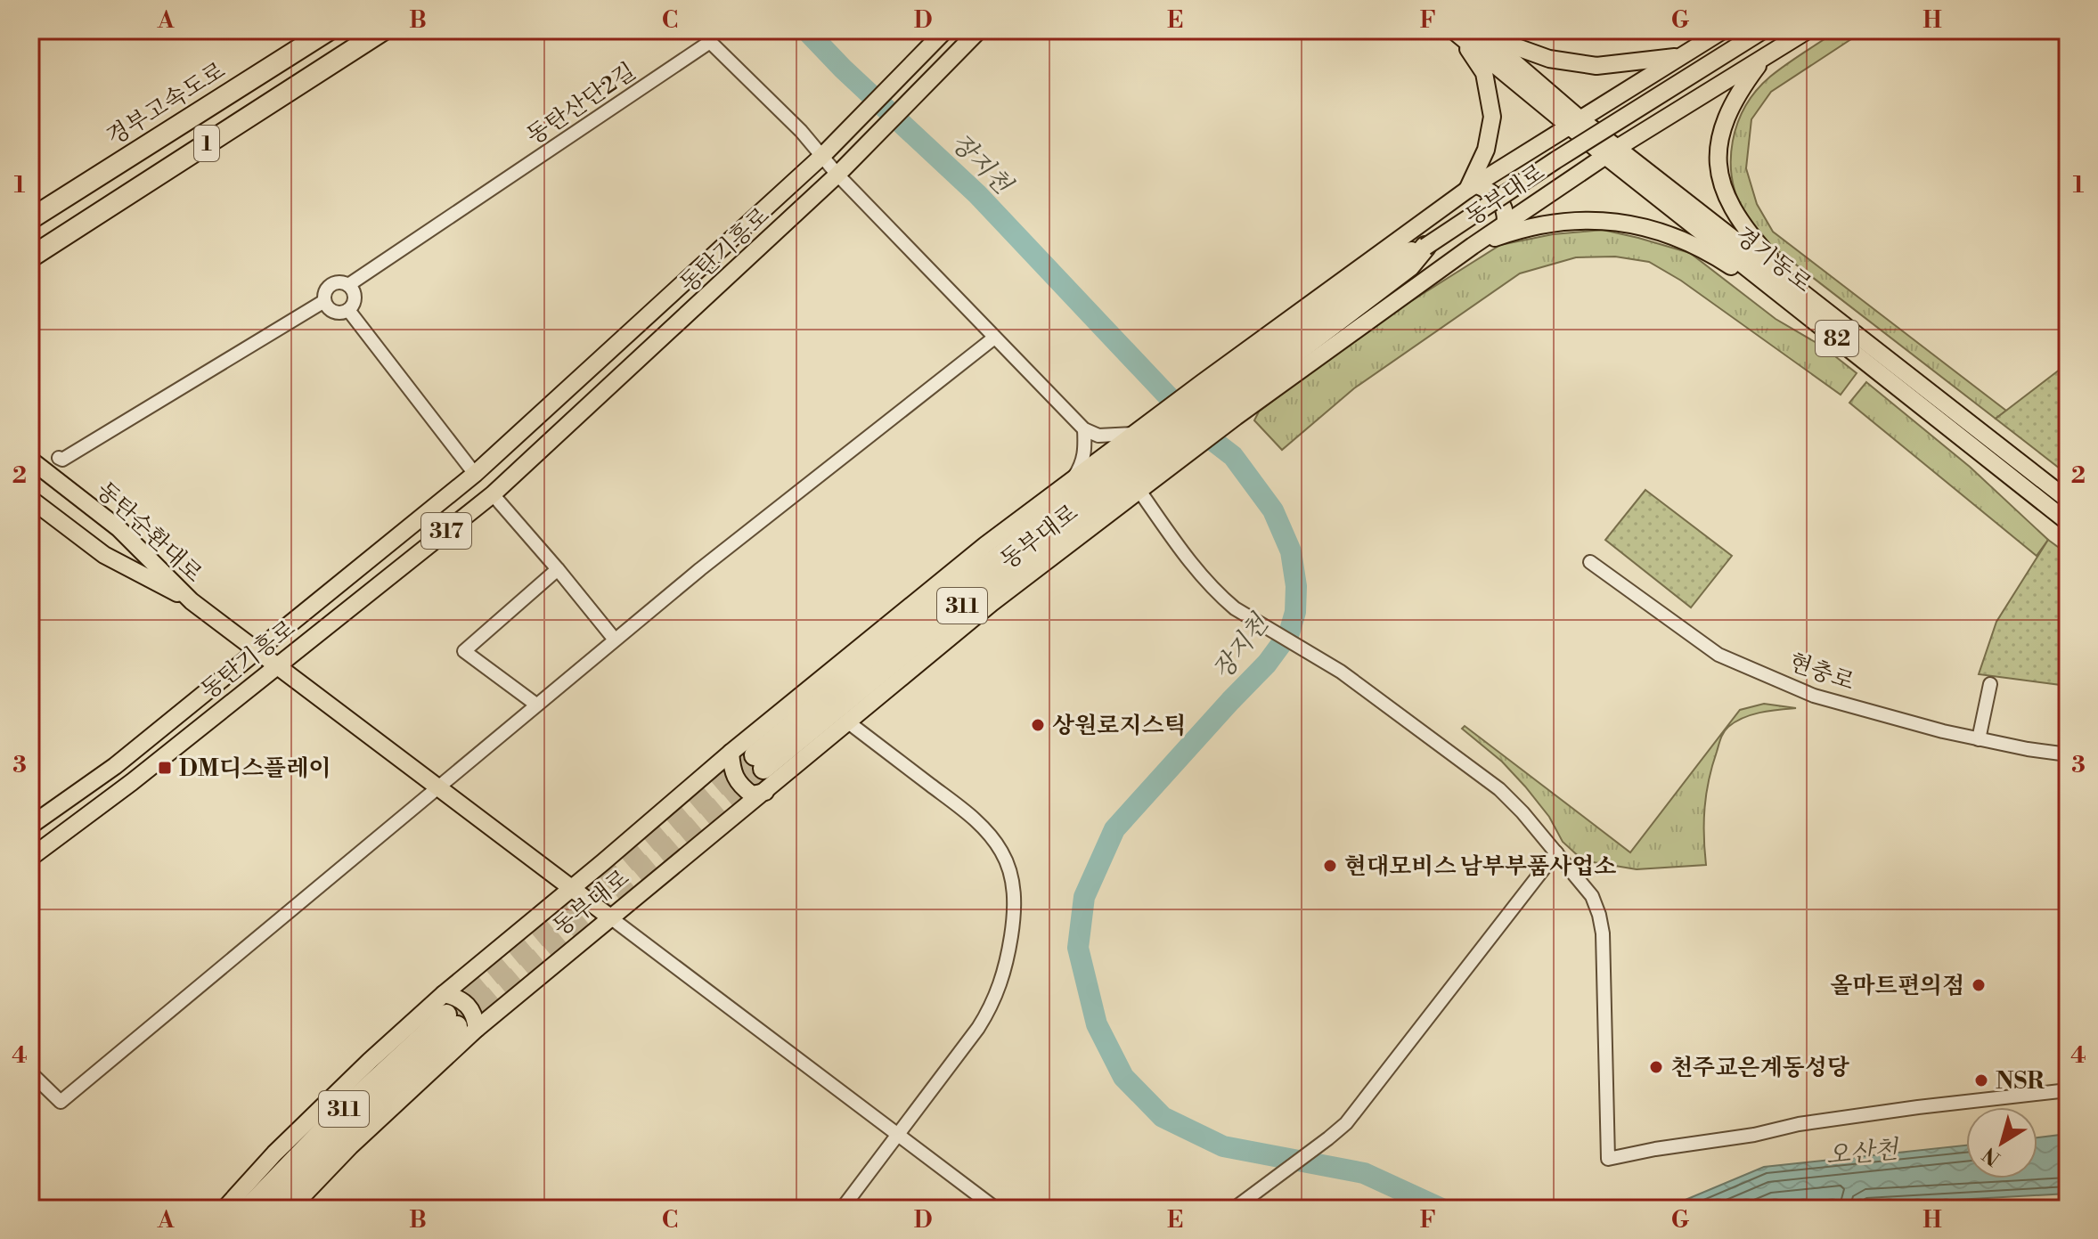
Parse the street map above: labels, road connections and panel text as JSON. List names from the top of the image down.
{
  "streets": {
    "highway": [
      "경부고속도로",
      "1",
      "동부대로",
      "311"
    ],
    "main road": [
      "동탄기흥로",
      "경기동로",
      "82",
      "317",
      "동탄순환대로"
    ],
    "street": ["동탄산단2길", "현충로"]
  },
  "crossings": [
    ["동탄산단2길", "동탄기흥로"],
    ["동부대로", "경기동로"]
  ],
  "water": ["장지천", "오산천"],
  "places": {
    "other": [
      "상원로지스틱",
      "현대모비스 남부부품사업소",
      "올마트편의점",
      "천주교은계동성당",
      "NSR"
    ],
    "transit": ["DM디스플레이"]
  },
  "north": "bottom left",
  "grid": {
    "columns": [
      "A",
      "B",
      "C",
      "D",
      "E",
      "F",
      "G",
      "H"
    ],
    "rows": [
      "1",
      "2",
      "3",
      "4"
    ]
  }
}
